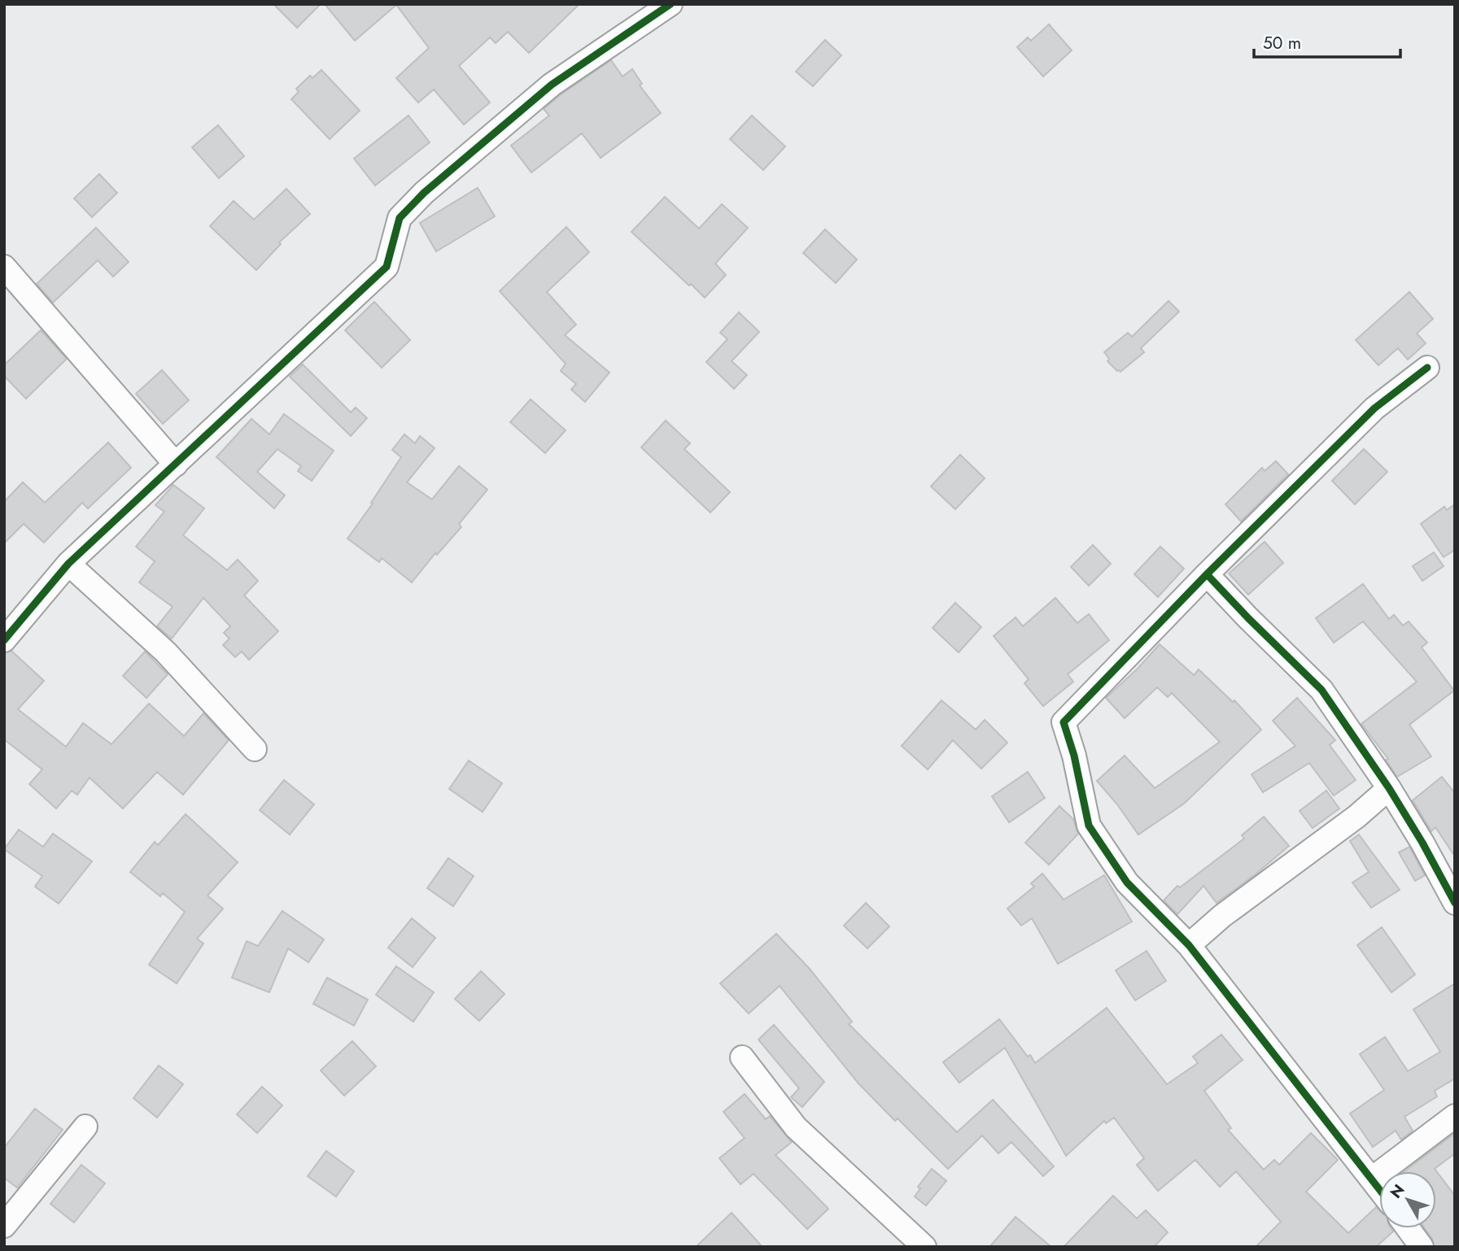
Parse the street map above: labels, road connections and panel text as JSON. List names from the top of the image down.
{
  "scale_bar": "50 m",
  "north": "top left"
}
